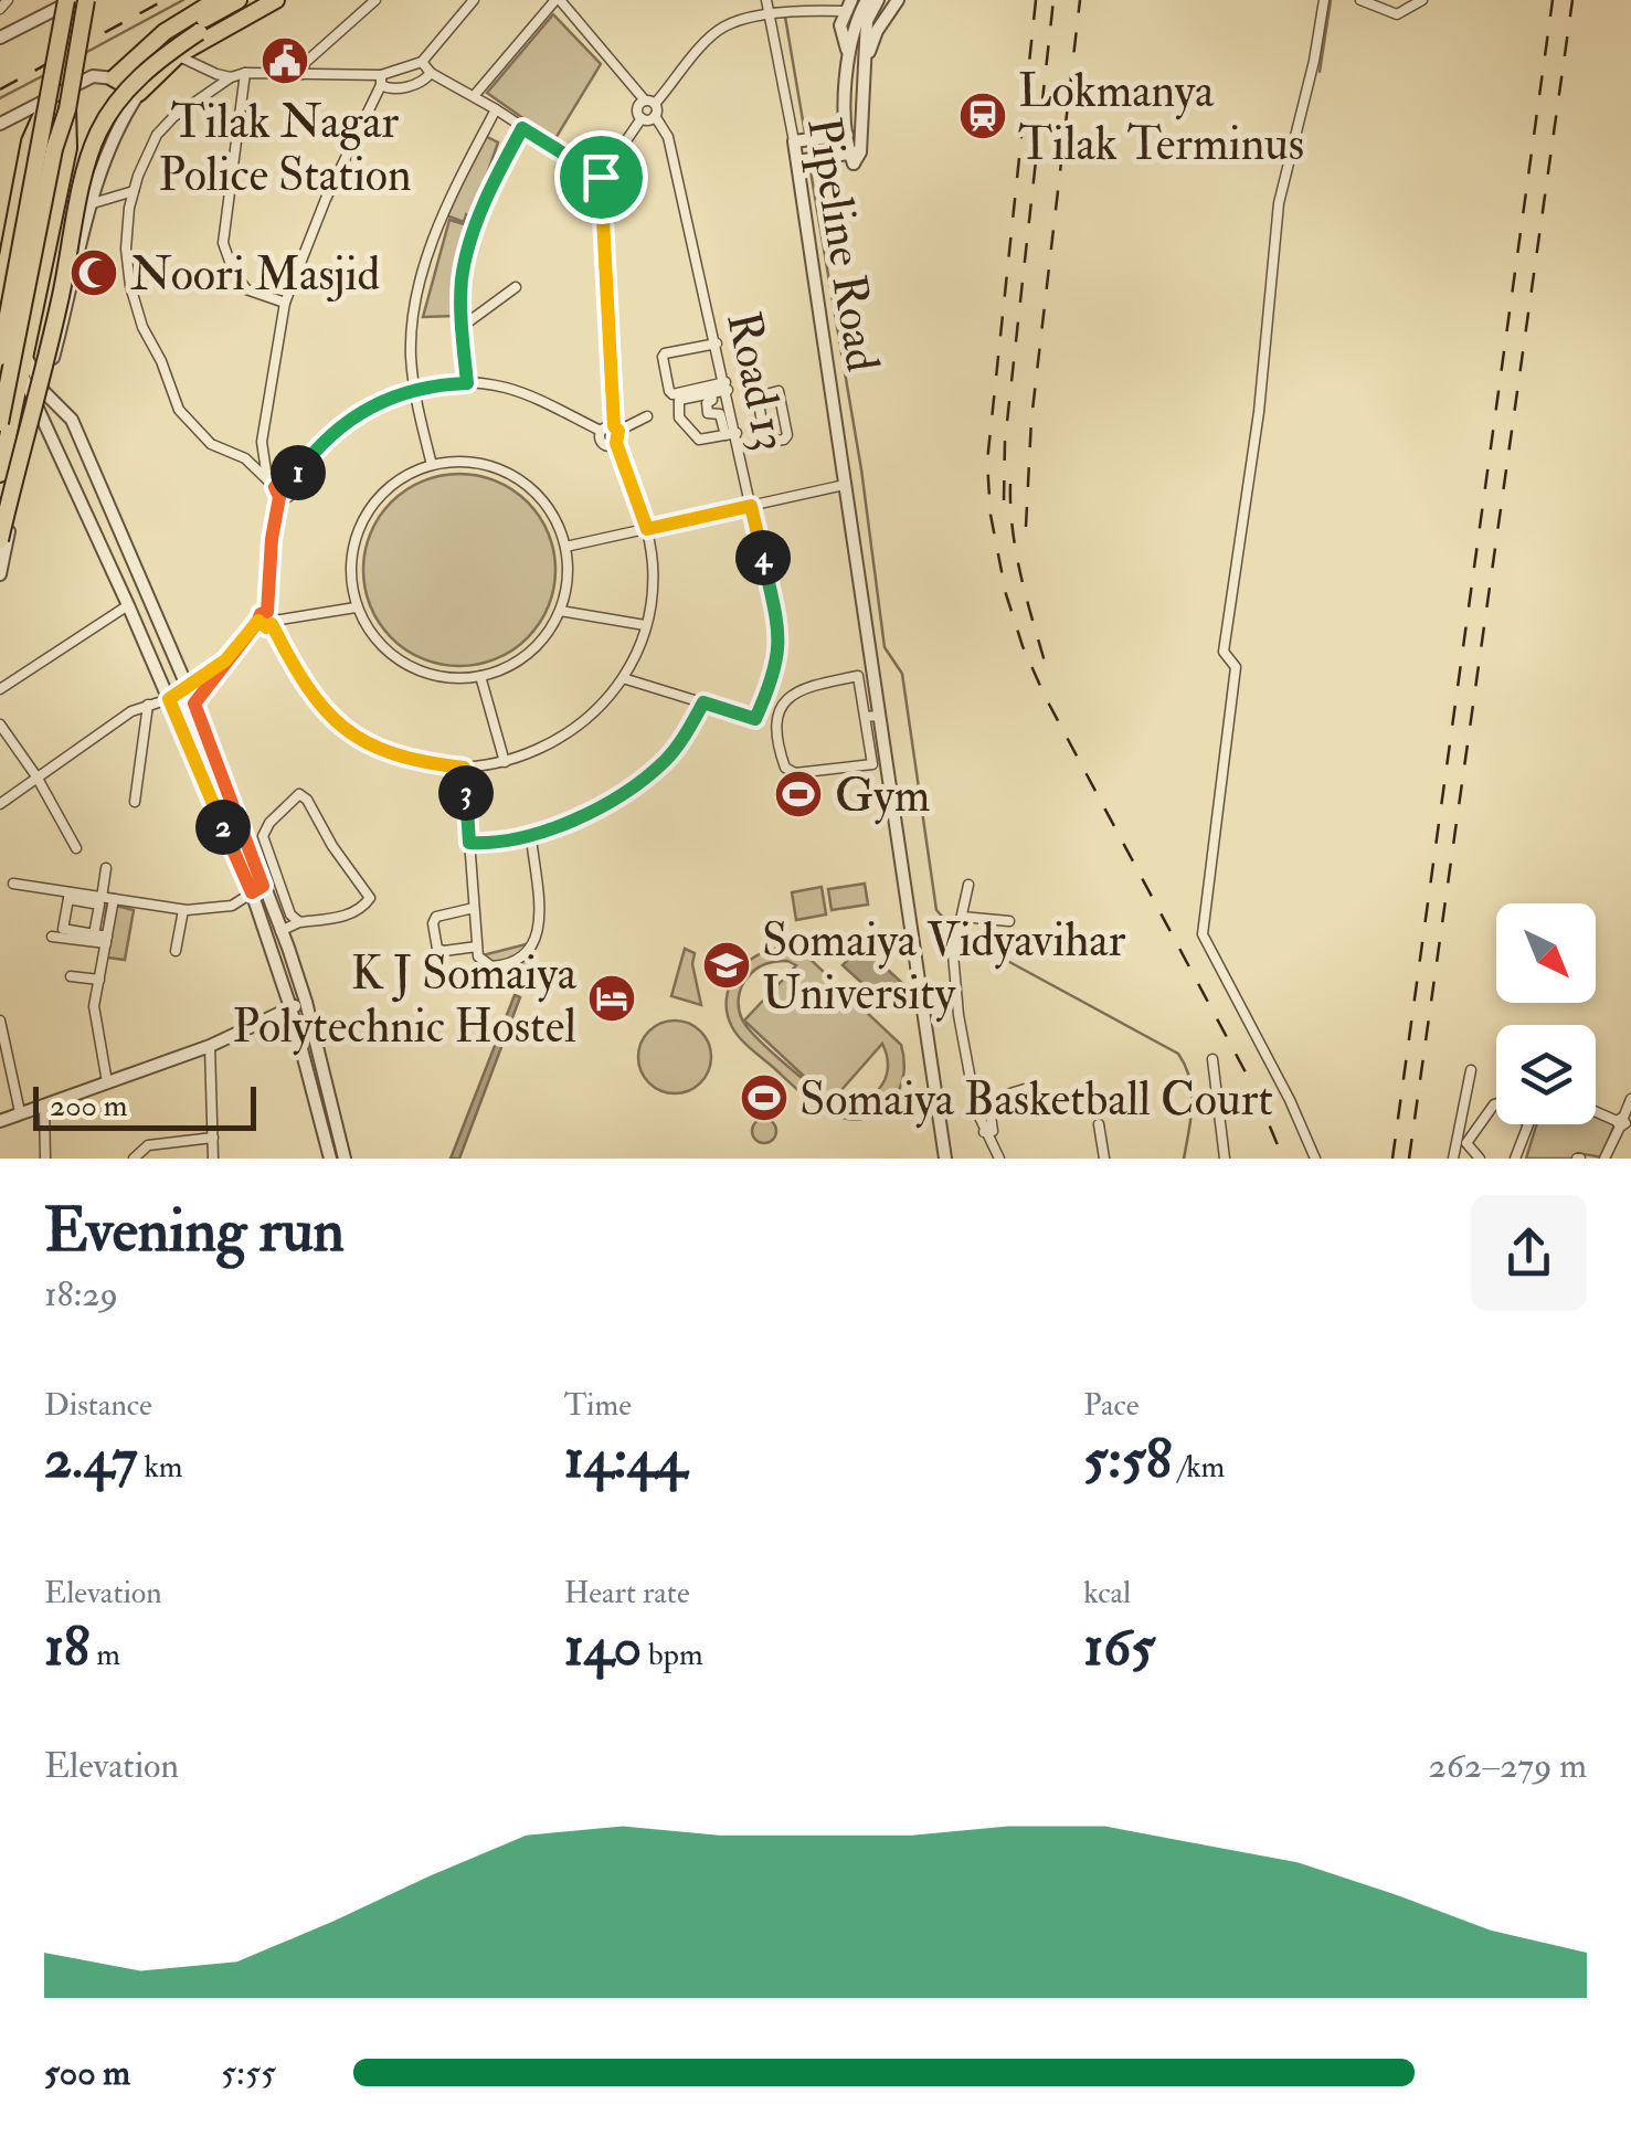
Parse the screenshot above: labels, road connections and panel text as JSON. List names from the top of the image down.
{
  "streets": {
    "street": ["Pipeline Road", "Road 13"]
  },
  "places": {
    "public building": ["Tilak Nagar Police Station"],
    "station": ["Lokmanya Tilak Terminus"],
    "mosque": ["Noori Masjid"],
    "sports": ["Gym", "Somaiya Basketball Court"],
    "school or university": ["Somaiya Vidyavihar University"],
    "hotel": ["K J Somaiya Polytechnic Hostel"]
  },
  "scale_bar": "200 m",
  "north": "bottom right",
  "page": {
    "pins": [
      "1",
      "4",
      "3",
      "2"
    ],
    "scale": "200 m",
    "heading": ["Evening run", "18:29"],
    "stats": [
      ["Distance", "2.47 km"],
      ["Time", "14:44"],
      ["Pace", "5:58 /km"],
      ["Elevation", "18 m"],
      ["Heart rate", "140 bpm"],
      ["kcal", "165"]
    ],
    "chart": ["Elevation", "262–279 m"],
    "list": [
      {
        "name": "500 m",
        "note": "5:55"
      }
    ]
  }
}
